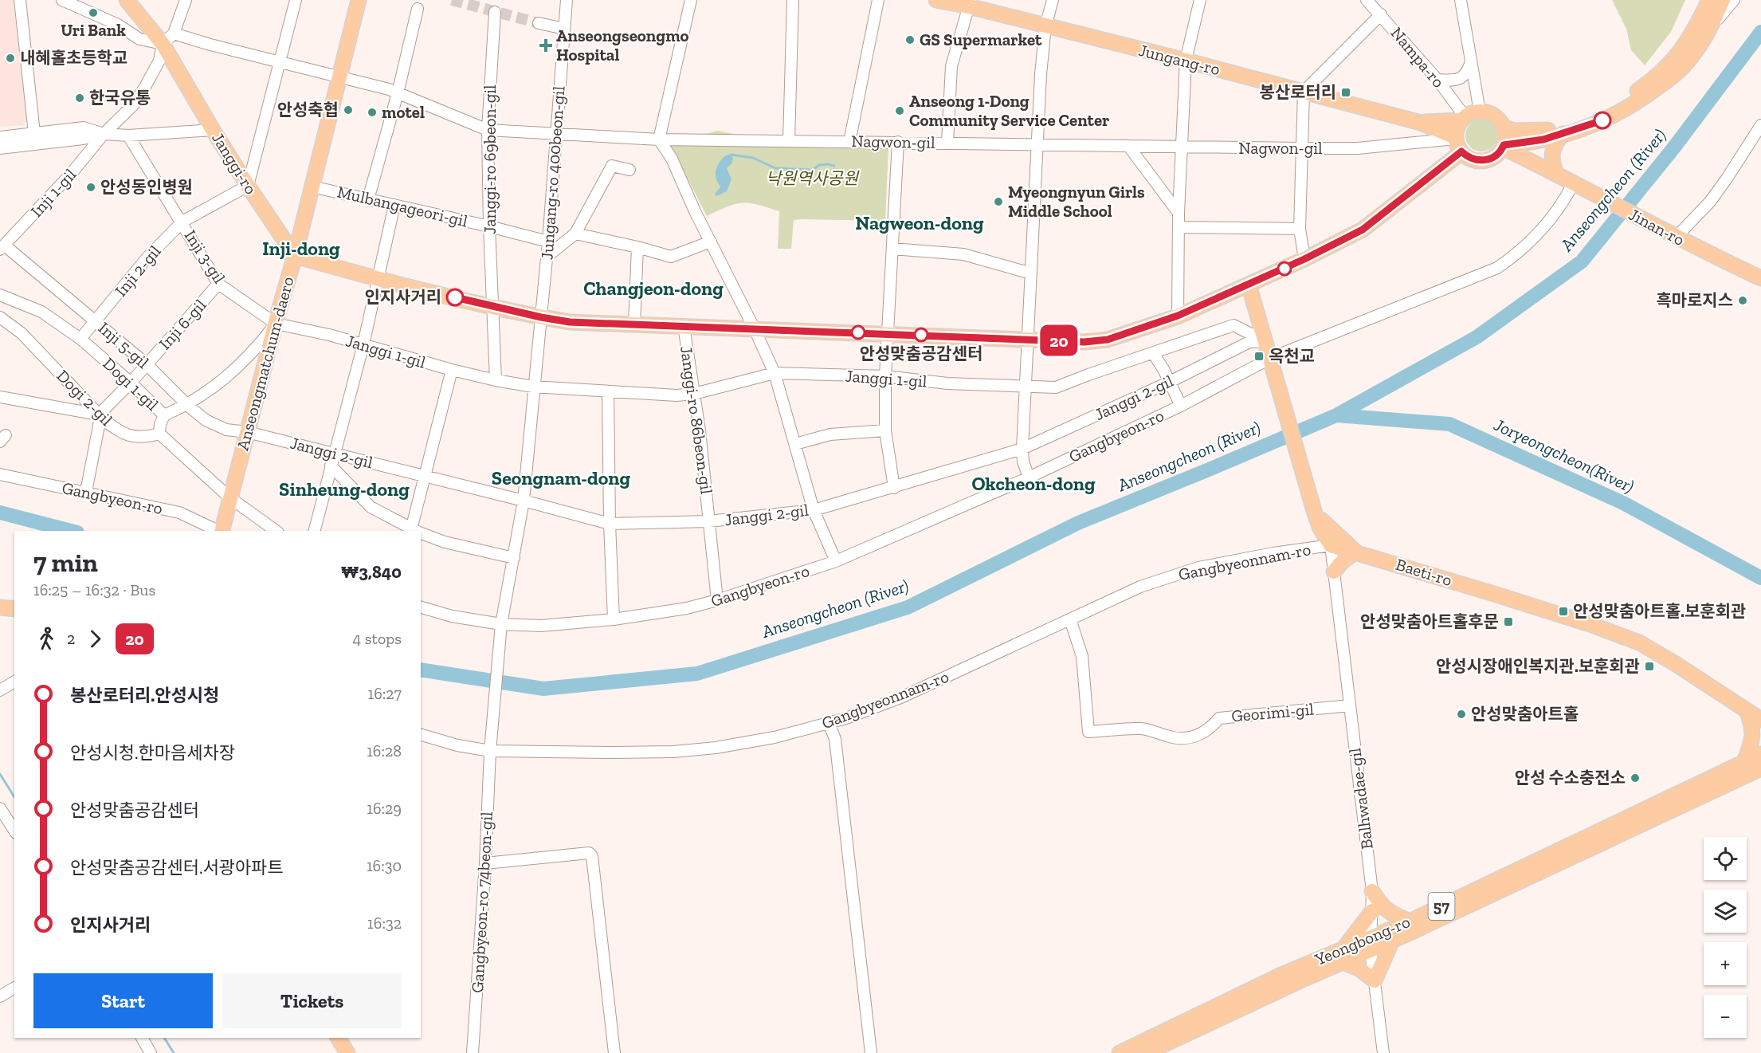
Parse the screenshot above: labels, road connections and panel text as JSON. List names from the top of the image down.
{
  "streets": {
    "main road": [
      "Jungang-ro",
      "Janggi-ro",
      "Jinan-ro",
      "Anseongmatchum-daero",
      "Baeti-ro",
      "57",
      "Yeongbong-ro"
    ],
    "street": [
      "Nampa-ro",
      "Nagwon-gil",
      "Janggi-ro 69beon-gil",
      "Jungang-ro 400beon-gil",
      "Inji 1-gil",
      "Mulbangageori-gil",
      "Inji 3-gil",
      "Inji 2-gil",
      "Inji 6-gil",
      "Inji 5-gil",
      "Janggi 1-gil",
      "Dogi 1-gil",
      "Dogi 2-gil",
      "Janggi 2-gil",
      "Janggi-ro 86beon-gil",
      "Gangbyeon-ro",
      "Gangbyeonnam-ro",
      "Georimi-gil",
      "Balhwadae-gil",
      "Gangbyeon-ro 74beon-gil"
    ]
  },
  "crossings": [
    ["Nampa-ro", "Jungang-ro"],
    ["Nampa-ro", "Nagwon-gil"],
    ["Nampa-ro", "Jinan-ro"],
    ["Jungang-ro", "Nagwon-gil"],
    ["Jungang-ro", "Jinan-ro"],
    ["Nagwon-gil", "Janggi-ro 69beon-gil"],
    ["Nagwon-gil", "Jungang-ro 400beon-gil"],
    ["Nagwon-gil", "Jinan-ro"],
    ["Nagwon-gil", "Anseongmatchum-daero"],
    ["Janggi-ro 69beon-gil", "Mulbangageori-gil"],
    ["Janggi-ro", "Inji 1-gil"],
    ["Janggi-ro", "Inji 2-gil"],
    ["Janggi-ro", "Anseongmatchum-daero"],
    ["Jungang-ro 400beon-gil", "Mulbangageori-gil"],
    ["Jungang-ro 400beon-gil", "Janggi 1-gil"],
    ["Jungang-ro 400beon-gil", "Janggi 2-gil"],
    ["Jungang-ro 400beon-gil", "Gangbyeon-ro 74beon-gil"],
    ["Inji 1-gil", "Inji 5-gil"],
    ["Mulbangageori-gil", "Anseongmatchum-daero"],
    ["Jinan-ro", "Gangbyeon-ro"],
    ["Inji 3-gil", "Inji 2-gil"],
    ["Inji 3-gil", "Inji 6-gil"],
    ["Inji 3-gil", "Janggi 1-gil"],
    ["Inji 3-gil", "Anseongmatchum-daero"],
    ["Inji 2-gil", "Inji 5-gil"],
    ["Inji 2-gil", "Dogi 1-gil"],
    ["Inji 6-gil", "Inji 5-gil"],
    ["Inji 6-gil", "Dogi 1-gil"],
    ["Inji 6-gil", "Dogi 2-gil"],
    ["Inji 5-gil", "Anseongmatchum-daero"],
    ["Inji 5-gil", "Janggi 2-gil"],
    ["Janggi 1-gil", "Anseongmatchum-daero"],
    ["Janggi 1-gil", "Janggi 2-gil"],
    ["Janggi 1-gil", "Janggi-ro 86beon-gil"],
    ["Anseongmatchum-daero", "Dogi 1-gil"],
    ["Anseongmatchum-daero", "Janggi 2-gil"],
    ["Dogi 1-gil", "Dogi 2-gil"],
    ["Janggi 2-gil", "Janggi-ro 86beon-gil"],
    ["Janggi-ro 86beon-gil", "Gangbyeon-ro"],
    ["Gangbyeon-ro", "Gangbyeon-ro 74beon-gil"],
    ["Gangbyeonnam-ro", "Baeti-ro"],
    ["Gangbyeonnam-ro", "Georimi-gil"],
    ["Gangbyeonnam-ro", "Balhwadae-gil"],
    ["Gangbyeonnam-ro", "Gangbyeon-ro 74beon-gil"],
    ["Baeti-ro", "Balhwadae-gil"],
    ["Georimi-gil", "Balhwadae-gil"],
    ["Balhwadae-gil", "Yeongbong-ro"]
  ],
  "districts": [
    "Nagweon-dong",
    "Inji-dong",
    "Changjeon-dong",
    "Seongnam-dong",
    "Okcheon-dong",
    "Sinheung-dong"
  ],
  "water": ["Anseongcheon (River)", "Joryeongcheon(River)"],
  "parks": ["낙원역사공원"],
  "places": {
    "other": [
      "Uri Bank",
      "GS Supermarket",
      "내혜홀초등학교",
      "한국유통",
      "안성축협",
      "Anseong 1-Dong Community Service Center",
      "motel",
      "안성동인병원",
      "Myeongnyun Girls Middle School",
      "인지사거리",
      "흑마로지스",
      "안성맞춤공감센터",
      "안성맞춤아트홀",
      "안성 수소충전소"
    ],
    "health": ["Anseongseongmo Hospital"],
    "transit": [
      "봉산로터리",
      "옥천교",
      "안성맞춤아트홀.보훈회관",
      "안성맞춤아트홀후문",
      "안성시장애인복지관.보훈회관"
    ]
  },
  "lines": ["bus line 20"],
  "page": {
    "on_map": "20",
    "heading": ["7 min", "16:25 – 16:32 · Bus", "₩3,840"],
    "legs": ["2", "20", "4 stops"],
    "list": [
      {
        "name": "봉산로터리.안성시청",
        "value": "16:27"
      },
      {
        "name": "안성시청.한마음세차장",
        "value": "16:28"
      },
      {
        "name": "안성맞춤공감센터",
        "value": "16:29"
      },
      {
        "name": "안성맞춤공감센터.서광아파트",
        "value": "16:30"
      },
      {
        "name": "인지사거리",
        "value": "16:32"
      }
    ],
    "map_buttons": ["+", "−"],
    "buttons": ["Start", "Tickets"]
  }
}
